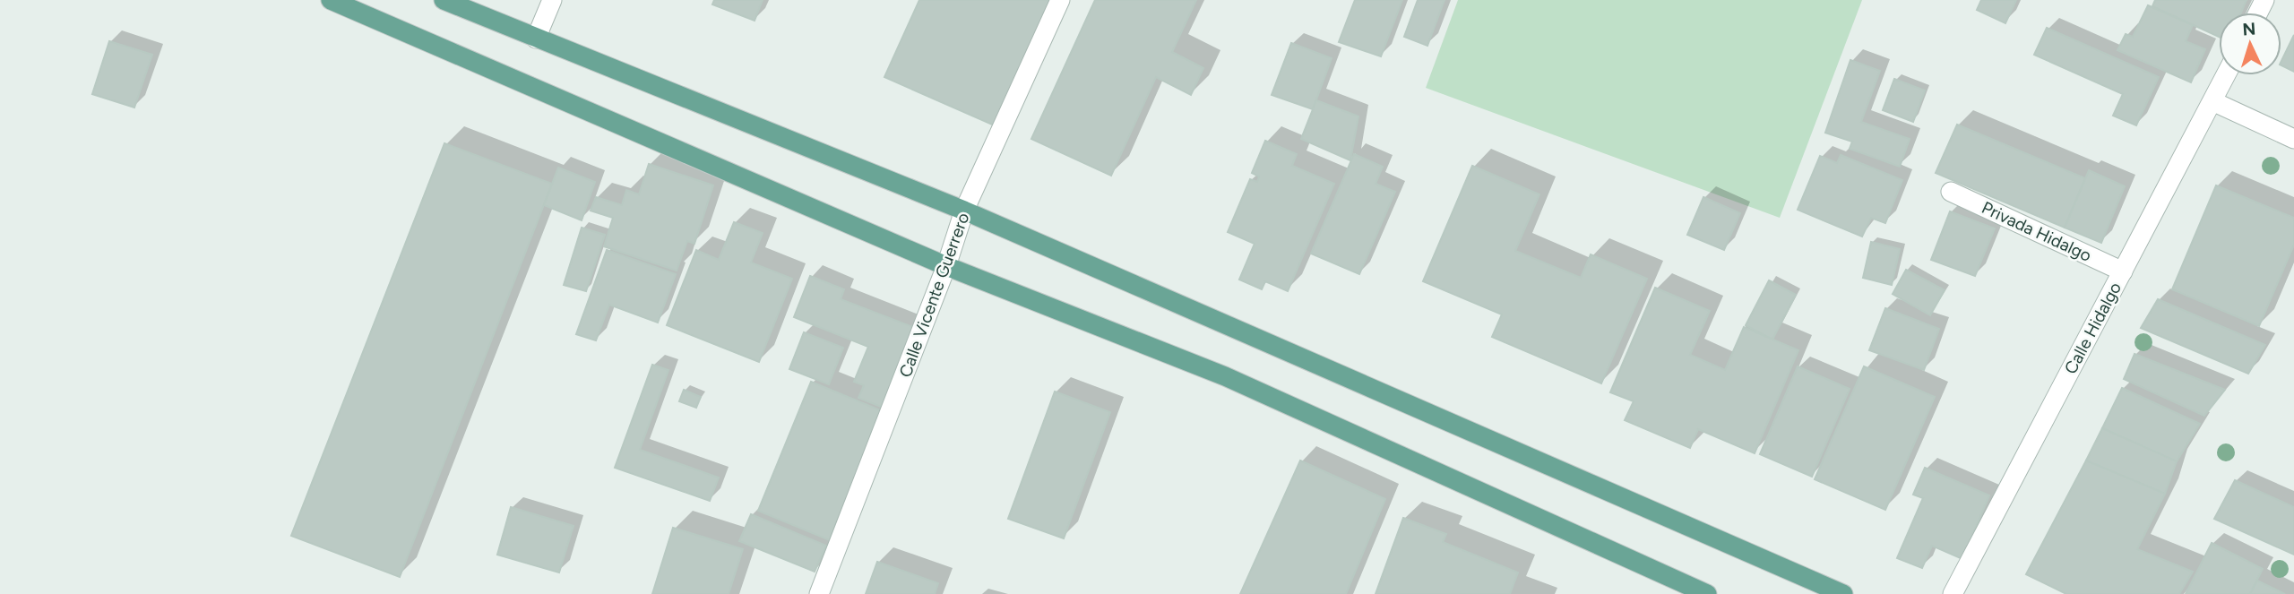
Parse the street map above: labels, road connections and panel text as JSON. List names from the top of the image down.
{
  "streets": {
    "street": ["Privada Hidalgo", "Calle Vicente Guerrero", "Calle Hidalgo"]
  },
  "crossings": [
    ["Privada Hidalgo", "Calle Hidalgo"]
  ],
  "north": "top"
}
